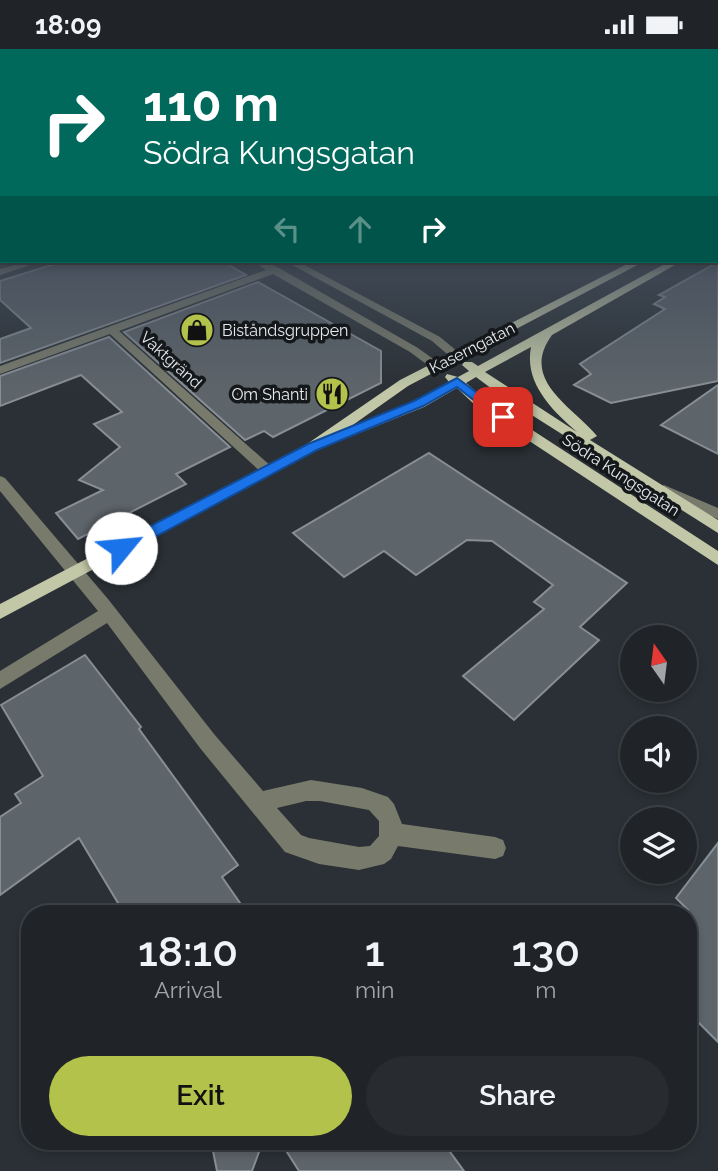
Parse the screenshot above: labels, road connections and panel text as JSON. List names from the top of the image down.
{
  "streets": {
    "main road": ["Kaserngatan", "Södra Kungsgatan"],
    "street": ["Vaktgränd"]
  },
  "crossings": [
    ["Kaserngatan", "Vaktgränd"],
    ["Kaserngatan", "Södra Kungsgatan"]
  ],
  "places": {
    "shop": ["Biståndsgruppen"],
    "restaurant": ["Om Shanti"]
  },
  "north": "top",
  "page": {
    "status": "18:09",
    "turn": ["110 m", "Södra Kungsgatan"],
    "eta": [
      "18:10",
      "Arrival",
      "1",
      "min",
      "130",
      "m"
    ],
    "buttons": ["Exit", "Share"]
  }
}
